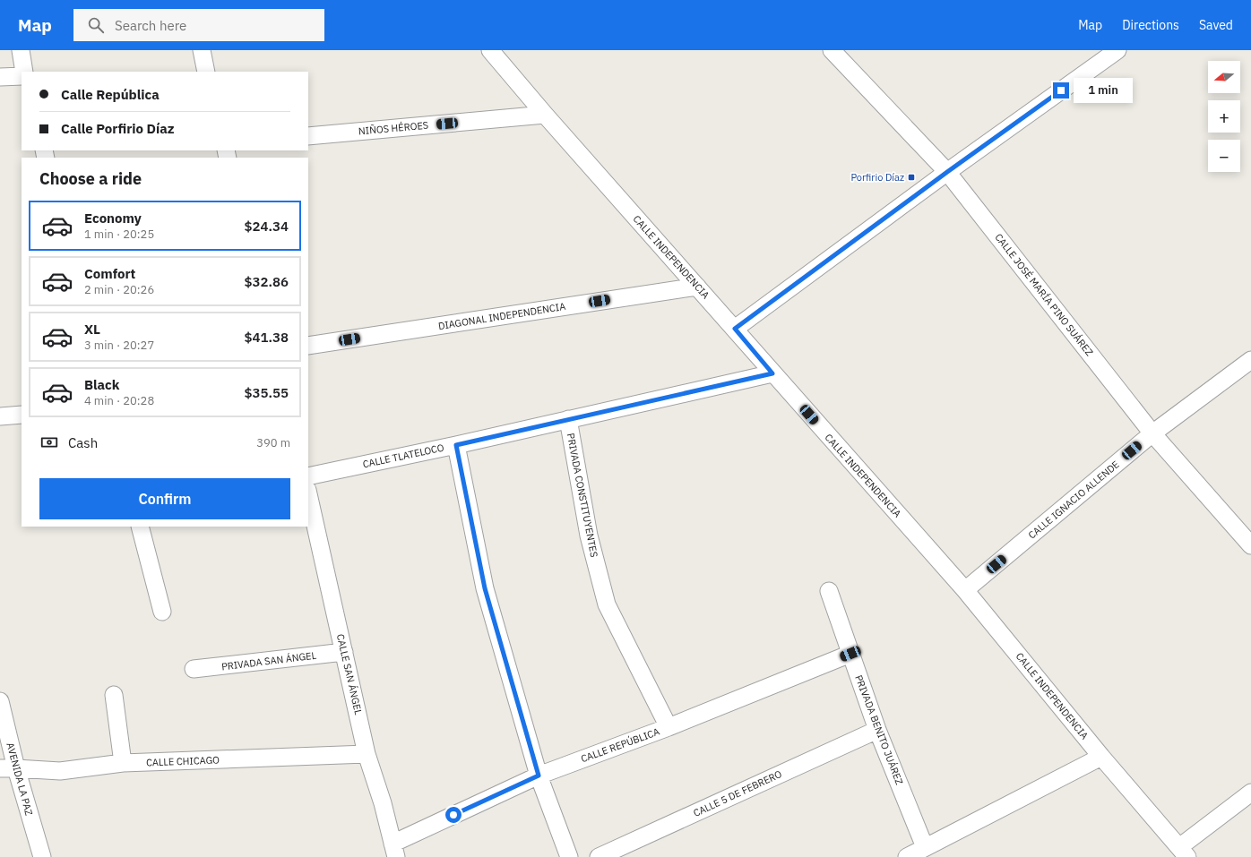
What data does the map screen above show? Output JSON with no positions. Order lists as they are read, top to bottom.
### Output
{
  "streets": {
    "street": [
      "NIÑOS HÉROES",
      "CALLE INDEPENDENCIA",
      "CALLE JOSÉ MARÍA PINO SUÁREZ",
      "DIAGONAL INDEPENDENCIA",
      "CALLE TLATELOCO",
      "PRIVADA CONSTITUYENTES",
      "CALLE IGNACIO ALLENDE",
      "PRIVADA SAN ÁNGEL",
      "CALLE SAN ÁNGEL",
      "PRIVADA BENITO JUÁREZ",
      "CALLE REPÚBLICA",
      "CALLE CHICAGO",
      "AVENIDA LA PAZ",
      "CALLE 5 DE FEBRERO"
    ]
  },
  "crossings": [
    ["NIÑOS HÉROES", "CALLE INDEPENDENCIA"],
    ["CALLE INDEPENDENCIA", "DIAGONAL INDEPENDENCIA"],
    ["CALLE INDEPENDENCIA", "CALLE TLATELOCO"],
    ["CALLE INDEPENDENCIA", "CALLE IGNACIO ALLENDE"],
    ["CALLE JOSÉ MARÍA PINO SUÁREZ", "CALLE IGNACIO ALLENDE"],
    ["CALLE TLATELOCO", "PRIVADA CONSTITUYENTES"],
    ["PRIVADA CONSTITUYENTES", "CALLE REPÚBLICA"],
    ["PRIVADA SAN ÁNGEL", "CALLE SAN ÁNGEL"],
    ["CALLE SAN ÁNGEL", "CALLE REPÚBLICA"],
    ["CALLE SAN ÁNGEL", "CALLE CHICAGO"],
    ["PRIVADA BENITO JUÁREZ", "CALLE REPÚBLICA"],
    ["PRIVADA BENITO JUÁREZ", "CALLE 5 DE FEBRERO"],
    ["CALLE CHICAGO", "AVENIDA LA PAZ"]
  ],
  "places": {
    "transit": ["Porfirio Díaz"]
  },
  "north": "left",
  "page": {
    "header": "Map",
    "search": "Search here",
    "nav": ["Map", "Directions", "Saved"],
    "map_buttons": ["+", "−"],
    "banner": ["Calle República", "Calle Porfirio Díaz"],
    "bubble": "1 min",
    "heading": "Choose a ride",
    "list": [
      {
        "name": "Economy",
        "note": "1 min · 20:25",
        "value": "$24.34"
      },
      {
        "name": "Comfort",
        "note": "2 min · 20:26",
        "value": "$32.86"
      },
      {
        "name": "XL",
        "note": "3 min · 20:27",
        "value": "$41.38"
      },
      {
        "name": "Black",
        "note": "4 min · 20:28",
        "value": "$35.55"
      }
    ],
    "pay": ["Cash", "390 m"],
    "buttons": "Confirm"
  }
}
